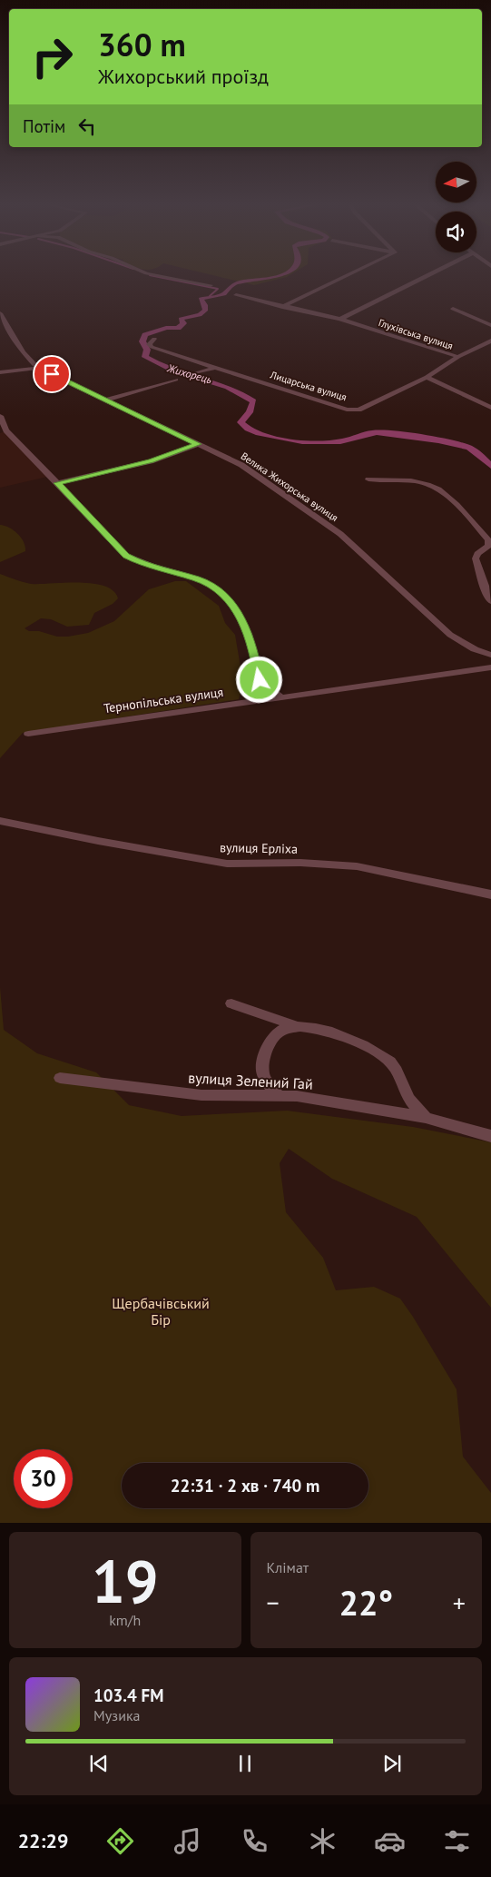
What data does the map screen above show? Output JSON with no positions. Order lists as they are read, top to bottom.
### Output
{
  "streets": {
    "street": [
      "Глухівська вулиця",
      "Лицарська вулиця",
      "Велика Жихорська вулиця",
      "Тернопільська вулиця",
      "вулиця Ерліха",
      "вулиця Зелений Гай"
    ]
  },
  "crossings": [
    ["Глухівська вулиця", "Лицарська вулиця"]
  ],
  "water": ["Жихорець"],
  "parks": ["Щербачівський Бір"],
  "north": "left",
  "page": {
    "turn": ["360 m", "Жихорський проїзд"],
    "then": "Потім",
    "limit": "30",
    "trip": "22:31 · 2 хв · 740 m",
    "tile": [
      ["19", "km/h"],
      "Клімат"
    ],
    "heat": ["−", "22°", "+"],
    "song": ["103.4 FM", "Музика"],
    "tabs": "22:29"
  }
}
